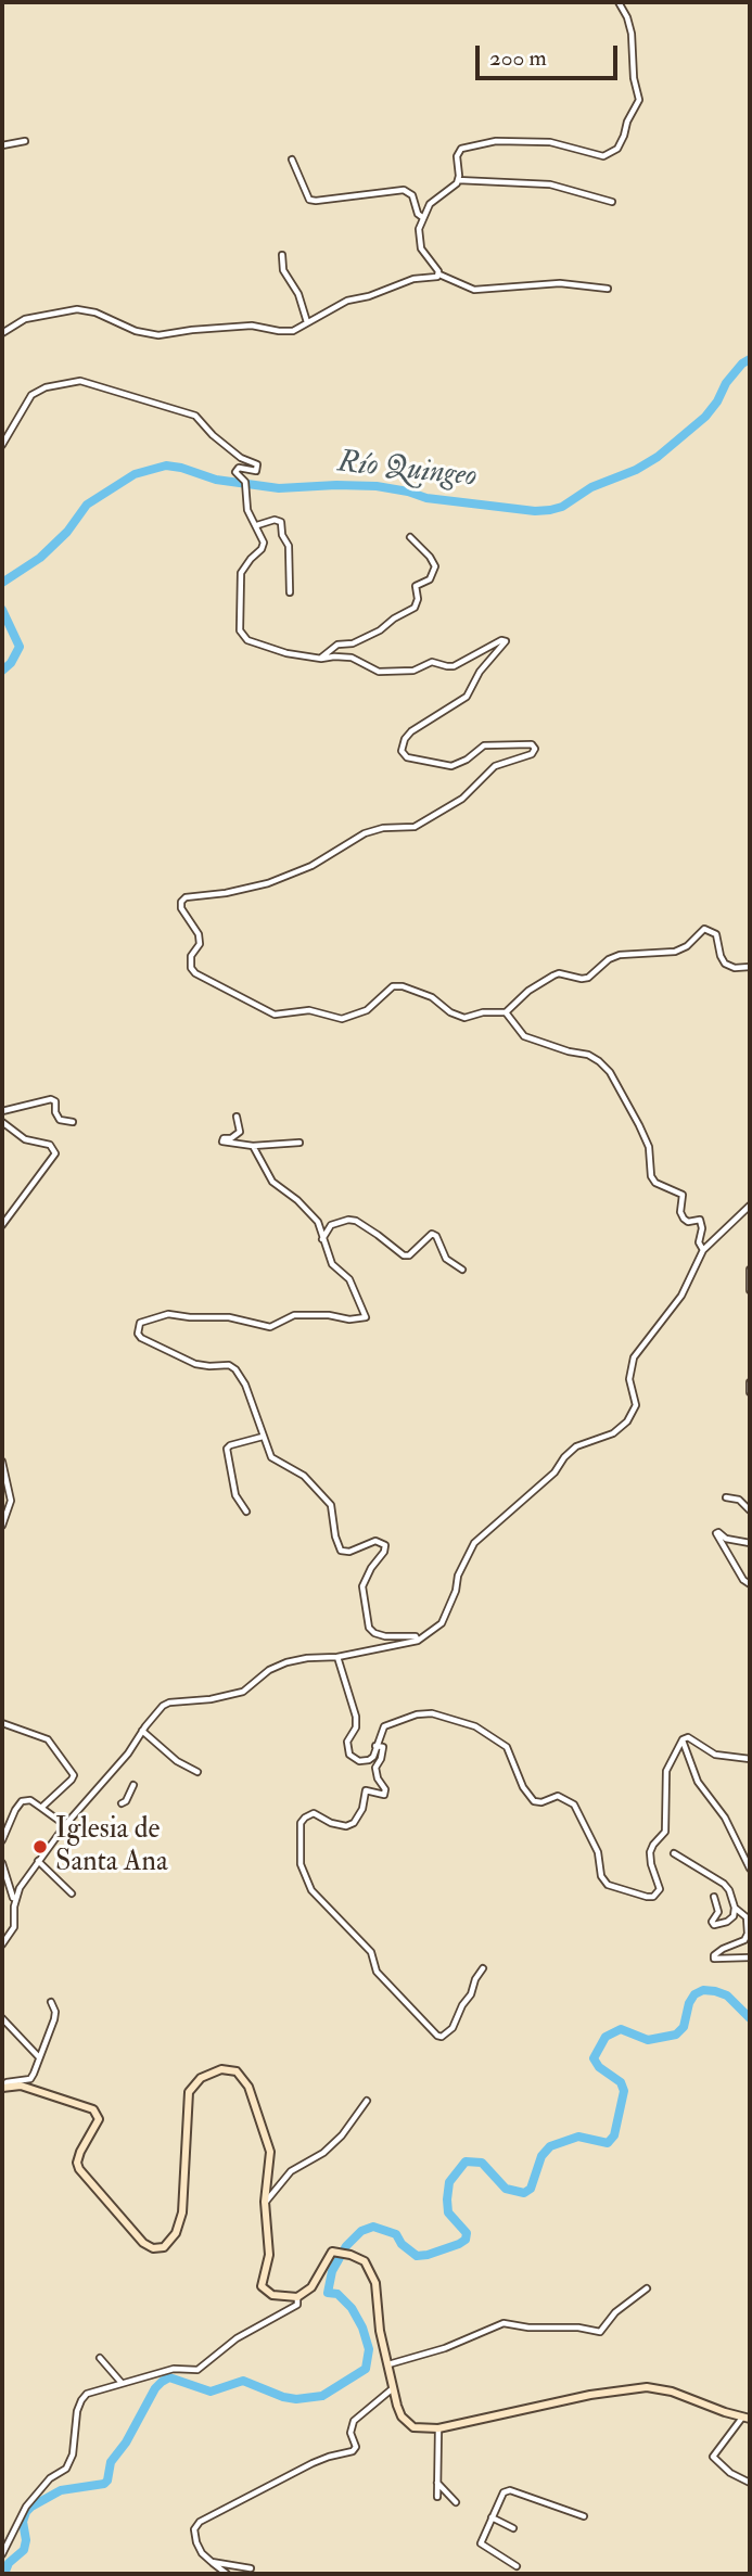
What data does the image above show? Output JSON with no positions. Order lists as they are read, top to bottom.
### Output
{
  "water": ["Río Quingeo"],
  "places": ["Iglesia de Santa Ana"],
  "scale_bar": "200 m"
}
